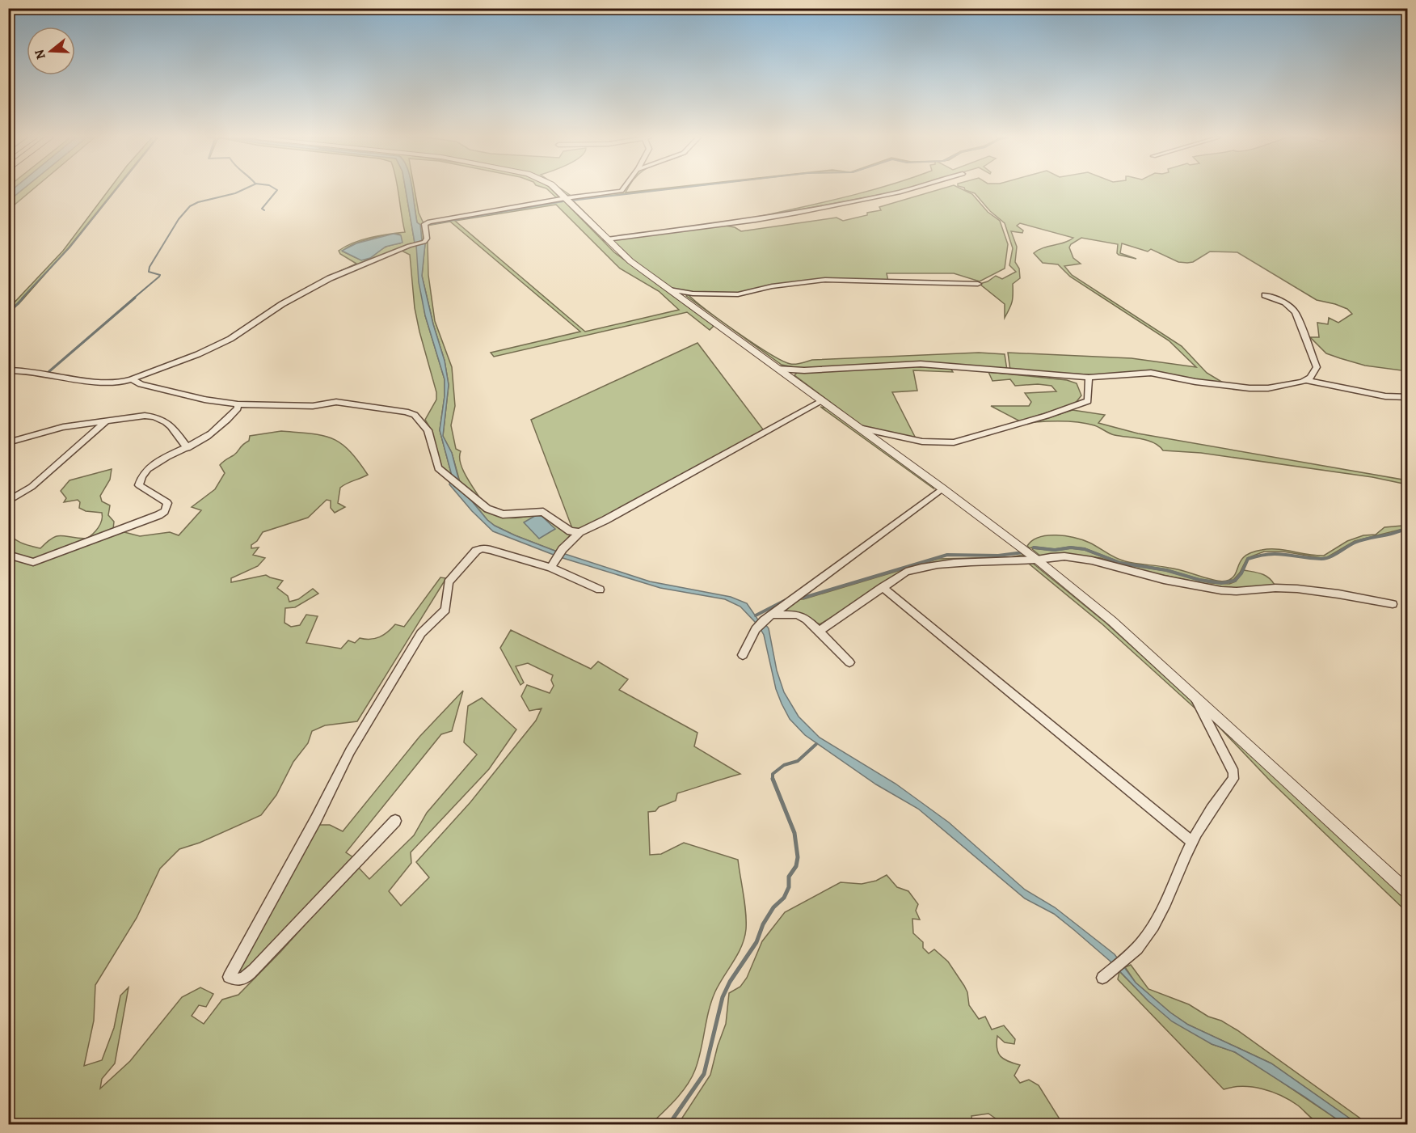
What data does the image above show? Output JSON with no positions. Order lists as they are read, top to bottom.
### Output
{
  "north": "left"
}
